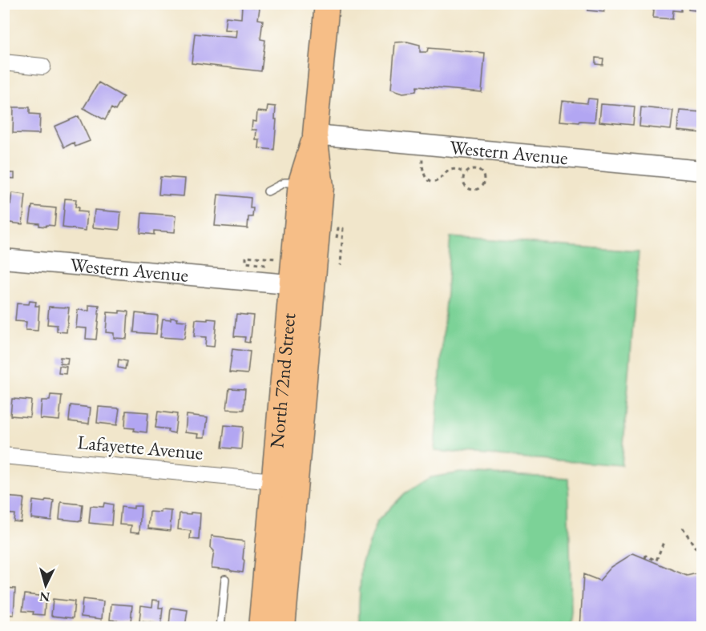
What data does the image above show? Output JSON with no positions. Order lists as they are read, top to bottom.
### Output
{
  "streets": {
    "main road": ["North 72nd Street"],
    "street": ["Western Avenue", "Lafayette Avenue"]
  },
  "crossings": [
    ["Western Avenue", "North 72nd Street"],
    ["North 72nd Street", "Lafayette Avenue"]
  ],
  "north": "bottom"
}
